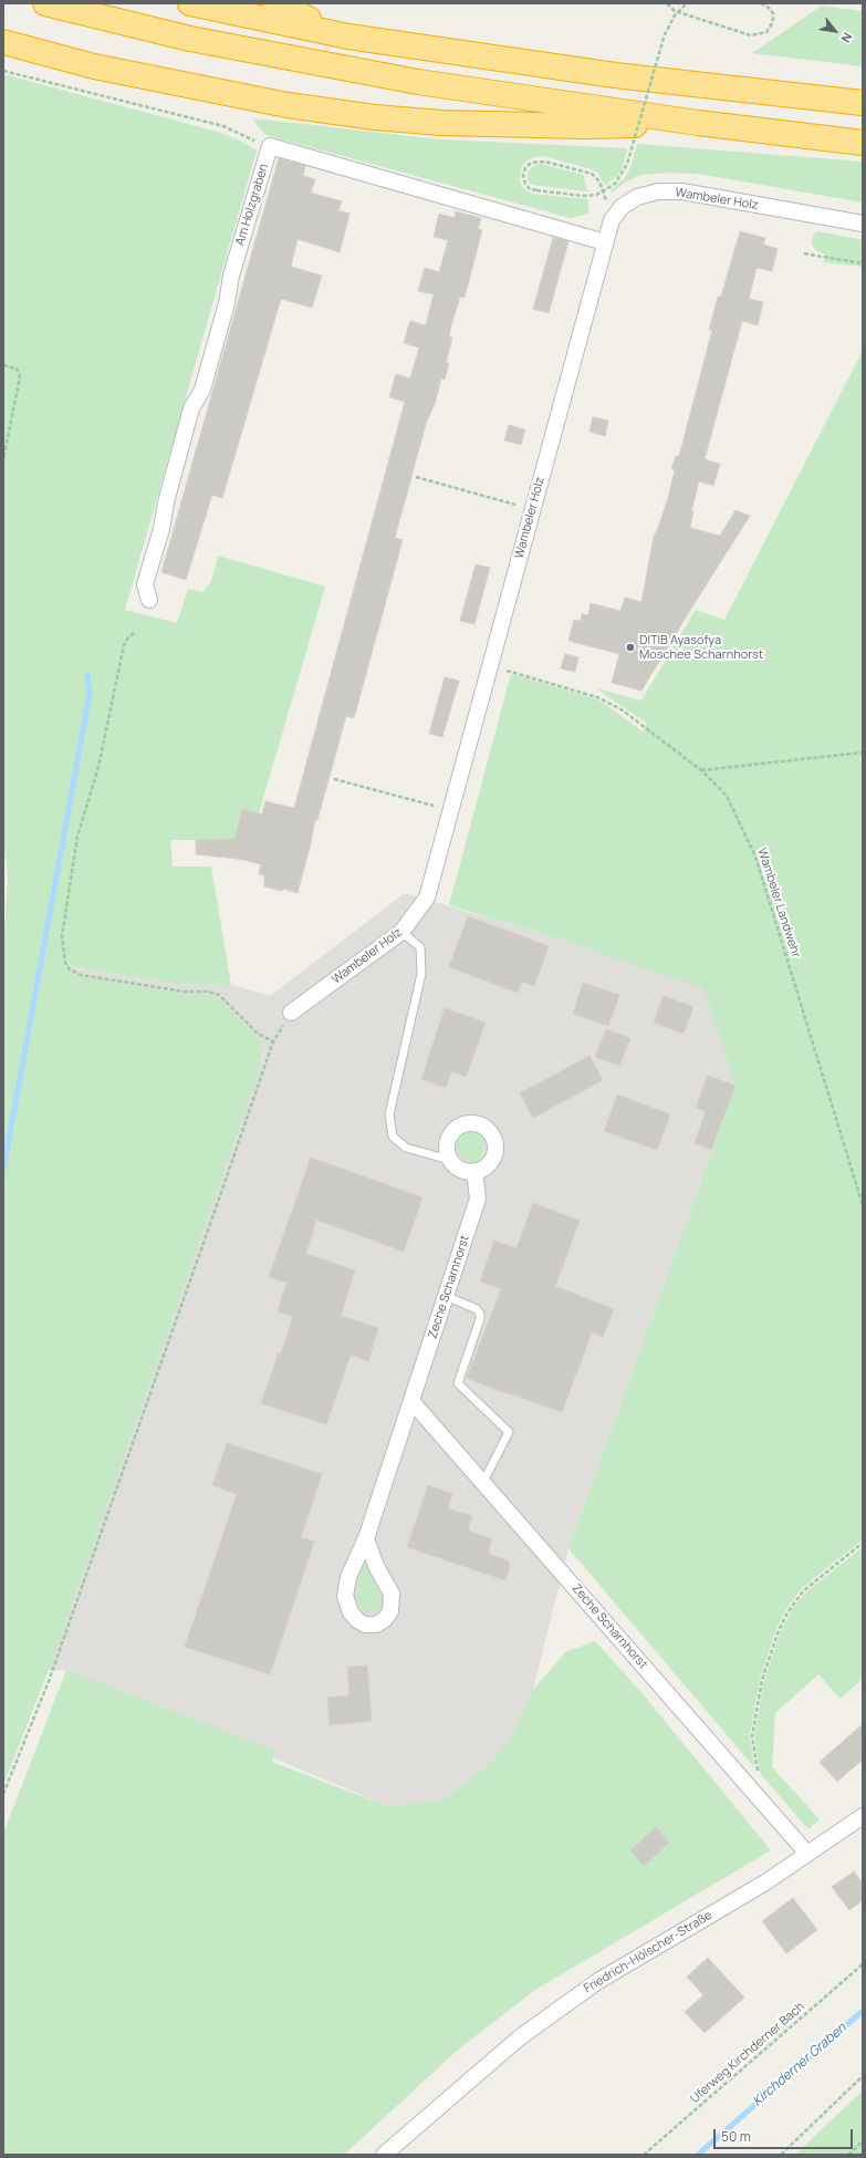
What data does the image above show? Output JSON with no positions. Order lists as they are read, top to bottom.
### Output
{
  "streets": {
    "street": [
      "Wambeler Holz",
      "Am Holzgraben",
      "Zeche Scharnhorst",
      "Friedrich-Hölscher-Straße"
    ],
    "path": ["Wambeler Landwehr", "Uferweg Kirchderner Bach"]
  },
  "crossings": [
    ["Wambeler Holz", "Wambeler Landwehr"],
    ["Zeche Scharnhorst", "Friedrich-Hölscher-Straße"]
  ],
  "water": ["Kirchderner Graben"],
  "places": ["DITIB Ayasofya Moschee Scharnhorst"],
  "scale_bar": "50 m",
  "north": "bottom right"
}
